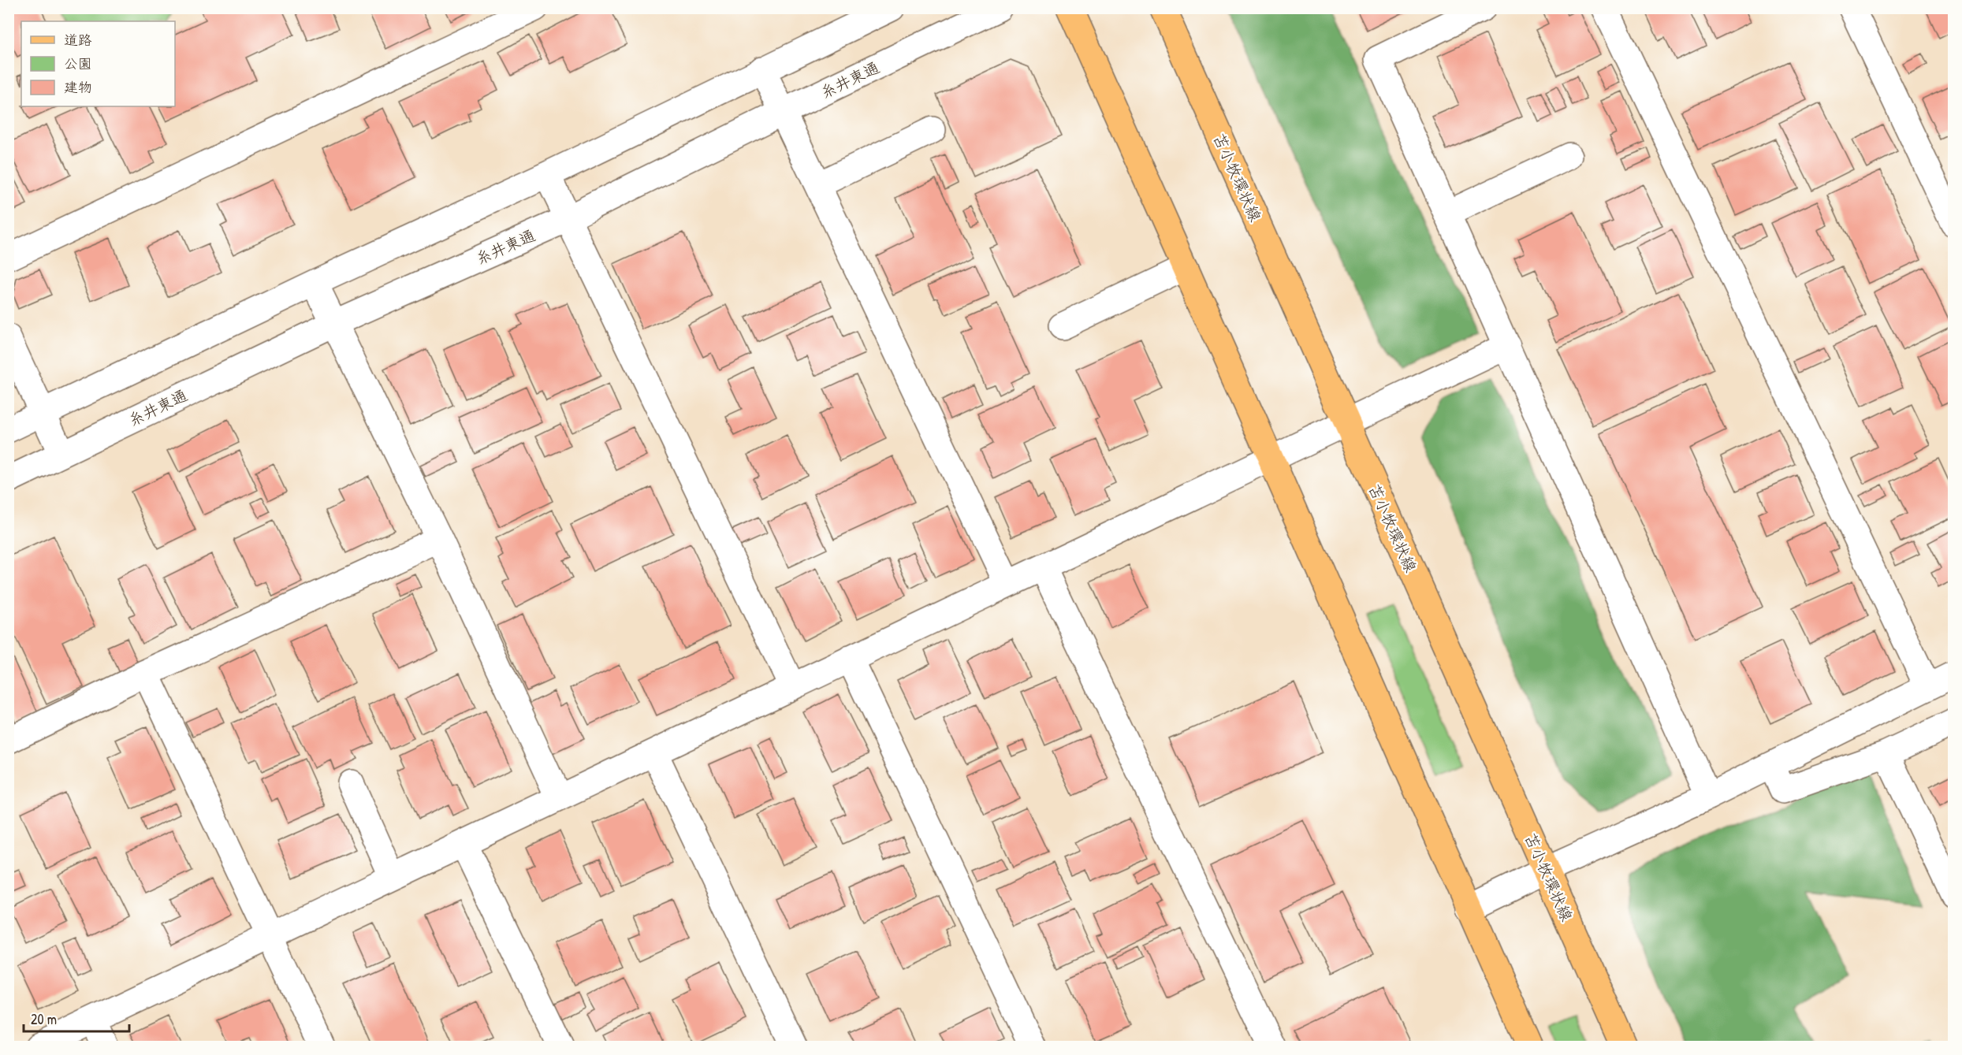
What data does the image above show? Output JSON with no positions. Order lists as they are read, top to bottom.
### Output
{
  "streets": {
    "main road": ["苫小牧環状線"],
    "street": ["糸井東通"]
  },
  "legend": ["道路", "公園", "建物"],
  "scale_bar": "20 m"
}
